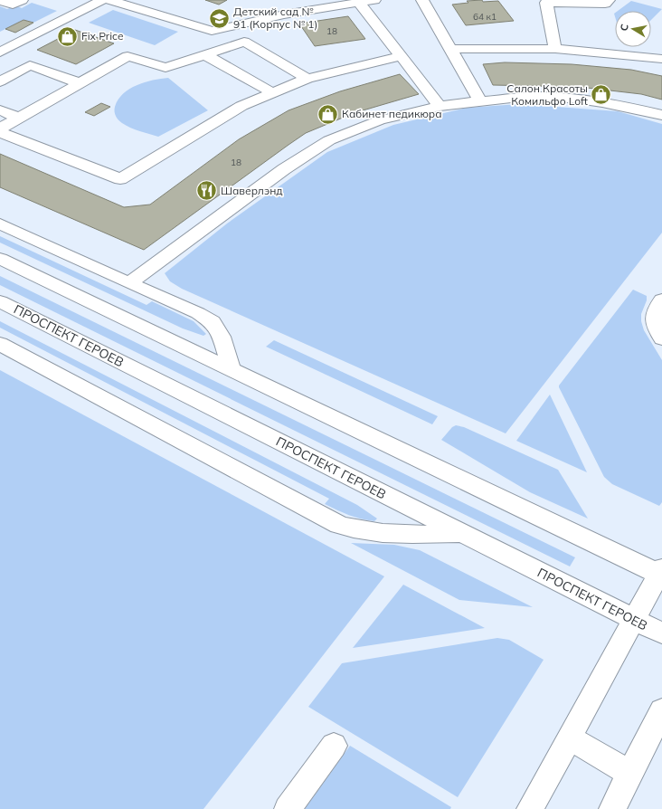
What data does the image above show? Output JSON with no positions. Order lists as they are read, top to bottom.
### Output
{
  "streets": {
    "street": ["ПРОСПЕКТ ГЕРОЕВ"]
  },
  "places": {
    "school or university": ["Детский сад № 91 (Корпус № 1)"],
    "shop": ["Fix Price", "Салон Красоты Комильфо Loft", "Кабинет педикюра"],
    "restaurant": ["Шаверлэнд"]
  },
  "house_numbers": ["64 к1", "18", "18"],
  "north": "left"
}
